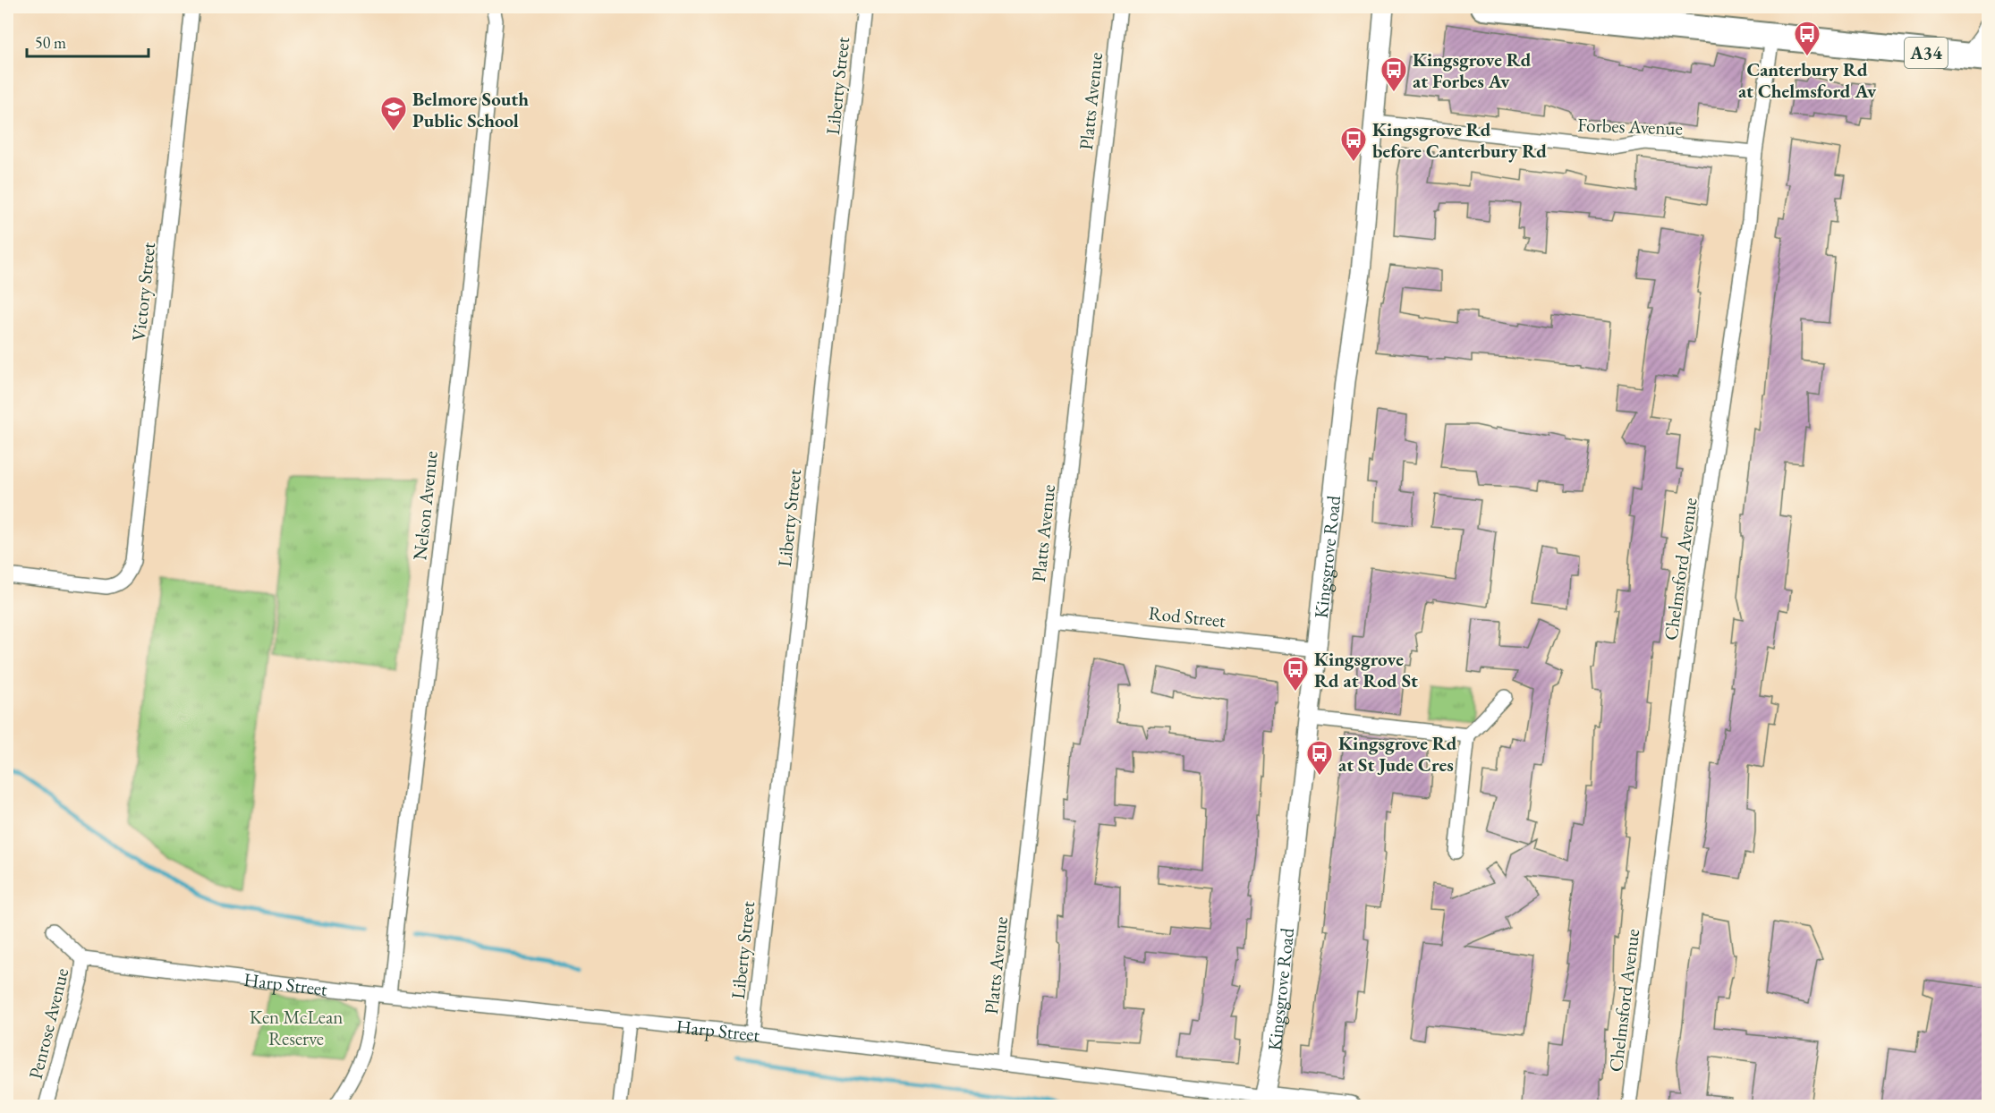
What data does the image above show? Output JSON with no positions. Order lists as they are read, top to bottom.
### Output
{
  "streets": {
    "highway": ["A34"],
    "main road": ["Kingsgrove Road", "Harp Street"],
    "street": [
      "Liberty Street",
      "Platts Avenue",
      "Forbes Avenue",
      "Victory Street",
      "Nelson Avenue",
      "Chelmsford Avenue",
      "Rod Street",
      "Penrose Avenue"
    ]
  },
  "crossings": [
    ["A34", "Chelmsford Avenue"],
    ["Liberty Street", "Harp Street"],
    ["Platts Avenue", "Rod Street"],
    ["Platts Avenue", "Harp Street"],
    ["Forbes Avenue", "Kingsgrove Road"],
    ["Forbes Avenue", "Chelmsford Avenue"],
    ["Nelson Avenue", "Harp Street"],
    ["Kingsgrove Road", "Rod Street"],
    ["Kingsgrove Road", "Harp Street"],
    ["Harp Street", "Penrose Avenue"]
  ],
  "parks": ["Ken McLean Reserve"],
  "places": {
    "bus stop": [
      "Canterbury Rd at Chelmsford Av",
      "Kingsgrove Rd at Forbes Av",
      "Kingsgrove Rd before Canterbury Rd",
      "Kingsgrove Rd at Rod St",
      "Kingsgrove Rd at St Jude Cres"
    ],
    "school or university": ["Belmore South Public School"]
  },
  "scale_bar": "50 m"
}
